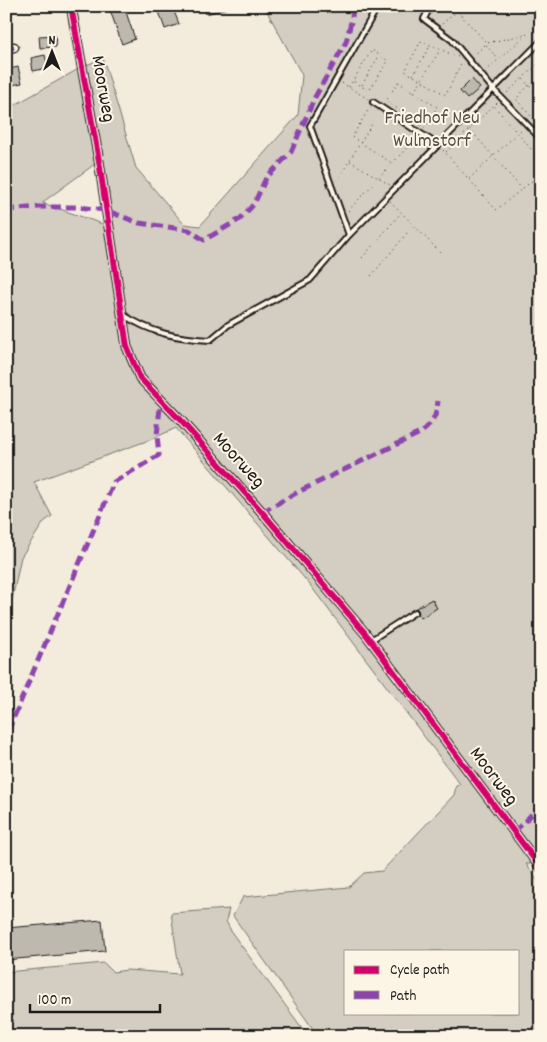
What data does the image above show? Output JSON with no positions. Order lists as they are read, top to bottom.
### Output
{
  "streets": {
    "street": ["Moorweg"]
  },
  "parks": ["Friedhof Neu Wulmstorf"],
  "legend": ["Cycle path", "Path"],
  "scale_bar": "100 m",
  "north": "top"
}
